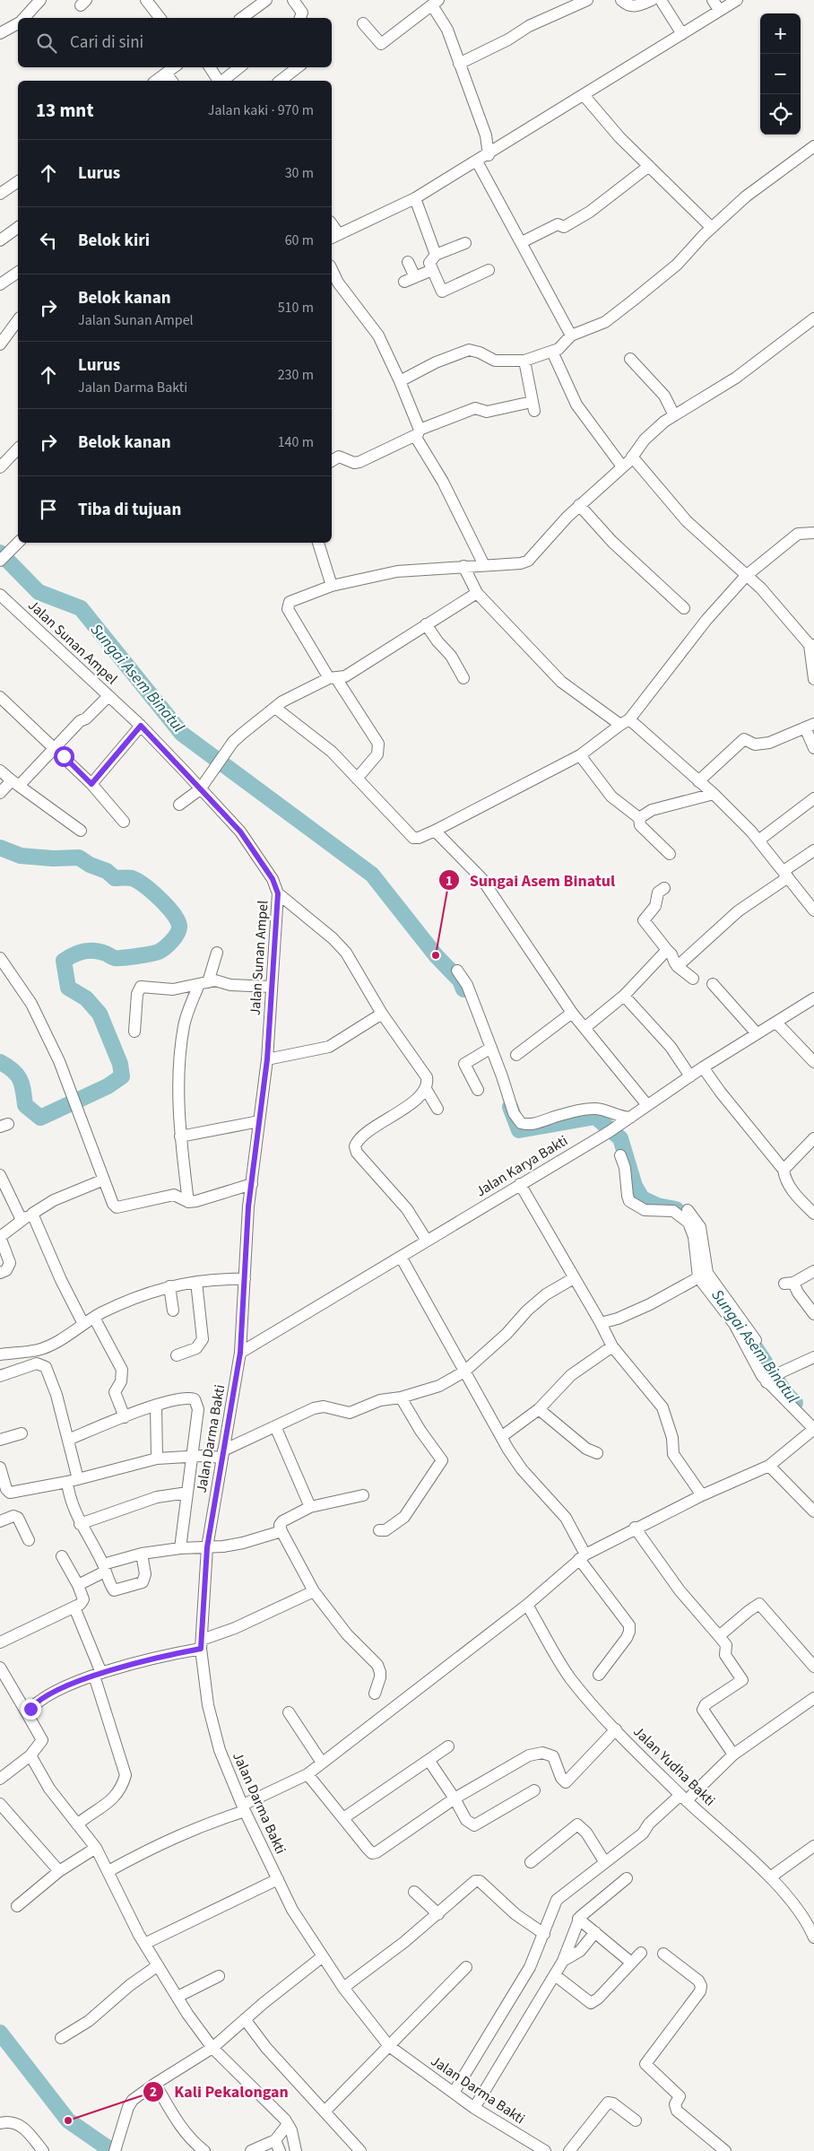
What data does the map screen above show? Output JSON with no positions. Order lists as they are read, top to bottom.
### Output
{
  "streets": {
    "street": [
      "Jalan Sunan Ampel",
      "Jalan Karya Bakti",
      "Jalan Darma Bakti",
      "Jalan Yudha Bakti"
    ]
  },
  "crossings": [
    ["Jalan Sunan Ampel", "Jalan Karya Bakti"],
    ["Jalan Sunan Ampel", "Jalan Darma Bakti"],
    ["Jalan Karya Bakti", "Jalan Darma Bakti"]
  ],
  "water": ["Sungai Asem Binatul"],
  "places": ["Sungai Asem Binatul", "Kali Pekalongan"],
  "page": {
    "map_buttons": ["+", "−"],
    "search": "Cari di sini",
    "heading": ["13 mnt", "Jalan kaki · 970 m"],
    "list": [
      ["Lurus", "30 m"],
      ["Belok kiri", "60 m"],
      ["Belok kanan", "Jalan Sunan Ampel", "510 m"],
      ["Lurus", "Jalan Darma Bakti", "230 m"],
      ["Belok kanan", "140 m"],
      "Tiba di tujuan"
    ]
  }
}
